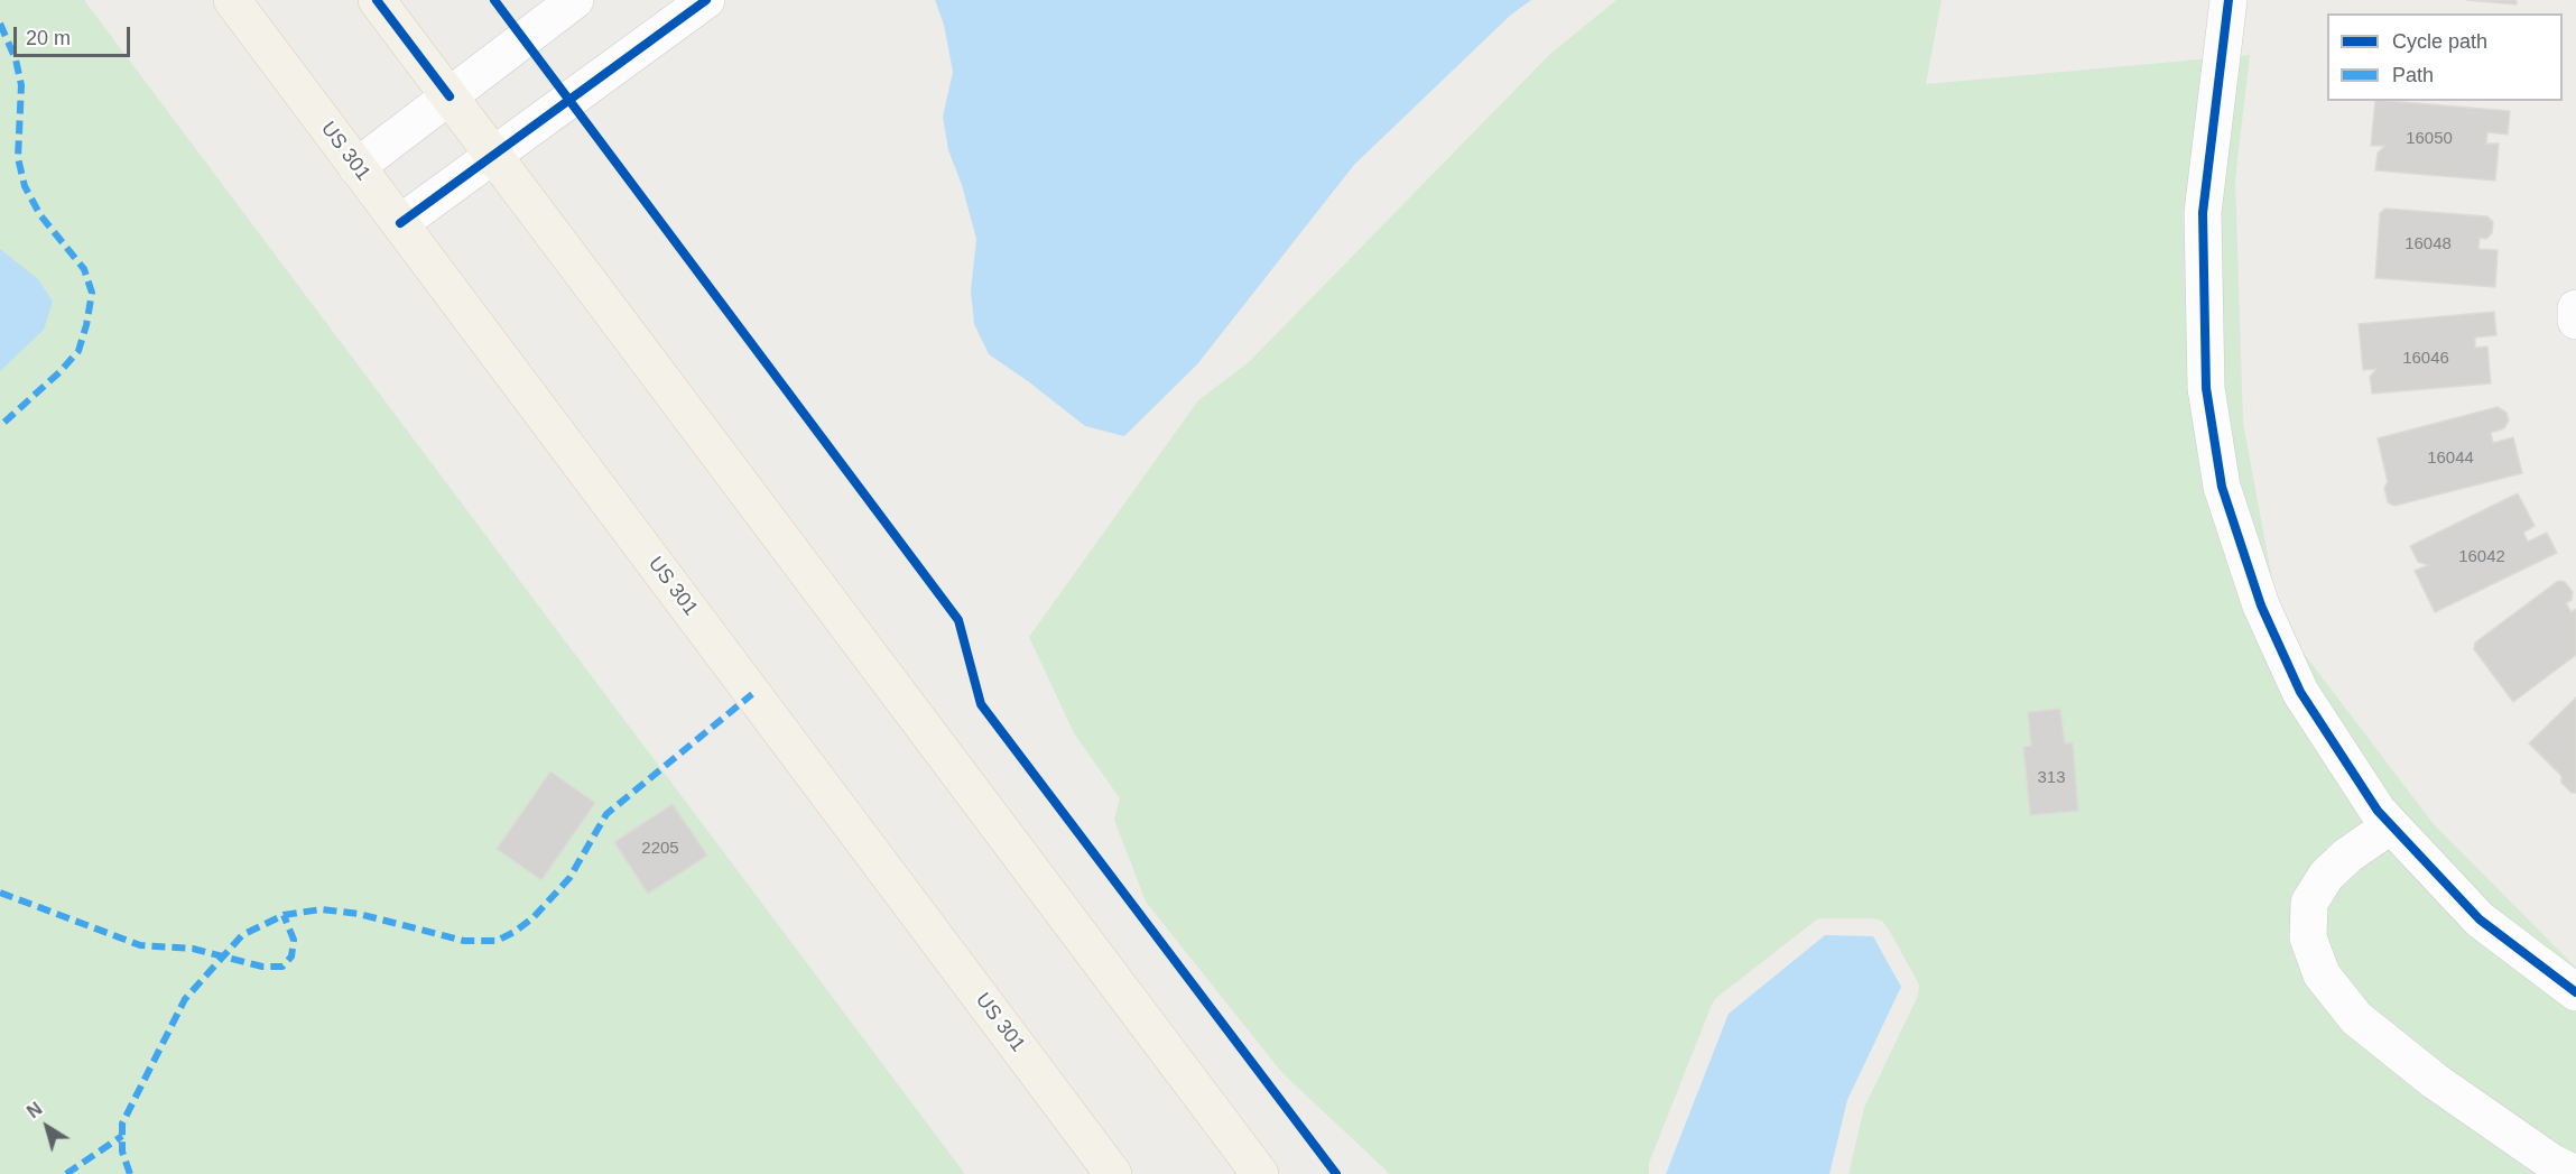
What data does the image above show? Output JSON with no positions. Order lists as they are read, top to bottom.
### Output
{
  "streets": {
    "main road": ["US 301"]
  },
  "house_numbers": [
    "16050",
    "16048",
    "16046",
    "16044",
    "16042",
    "313",
    "2205"
  ],
  "legend": ["Cycle path", "Path"],
  "scale_bar": "20 m",
  "north": "top left"
}
